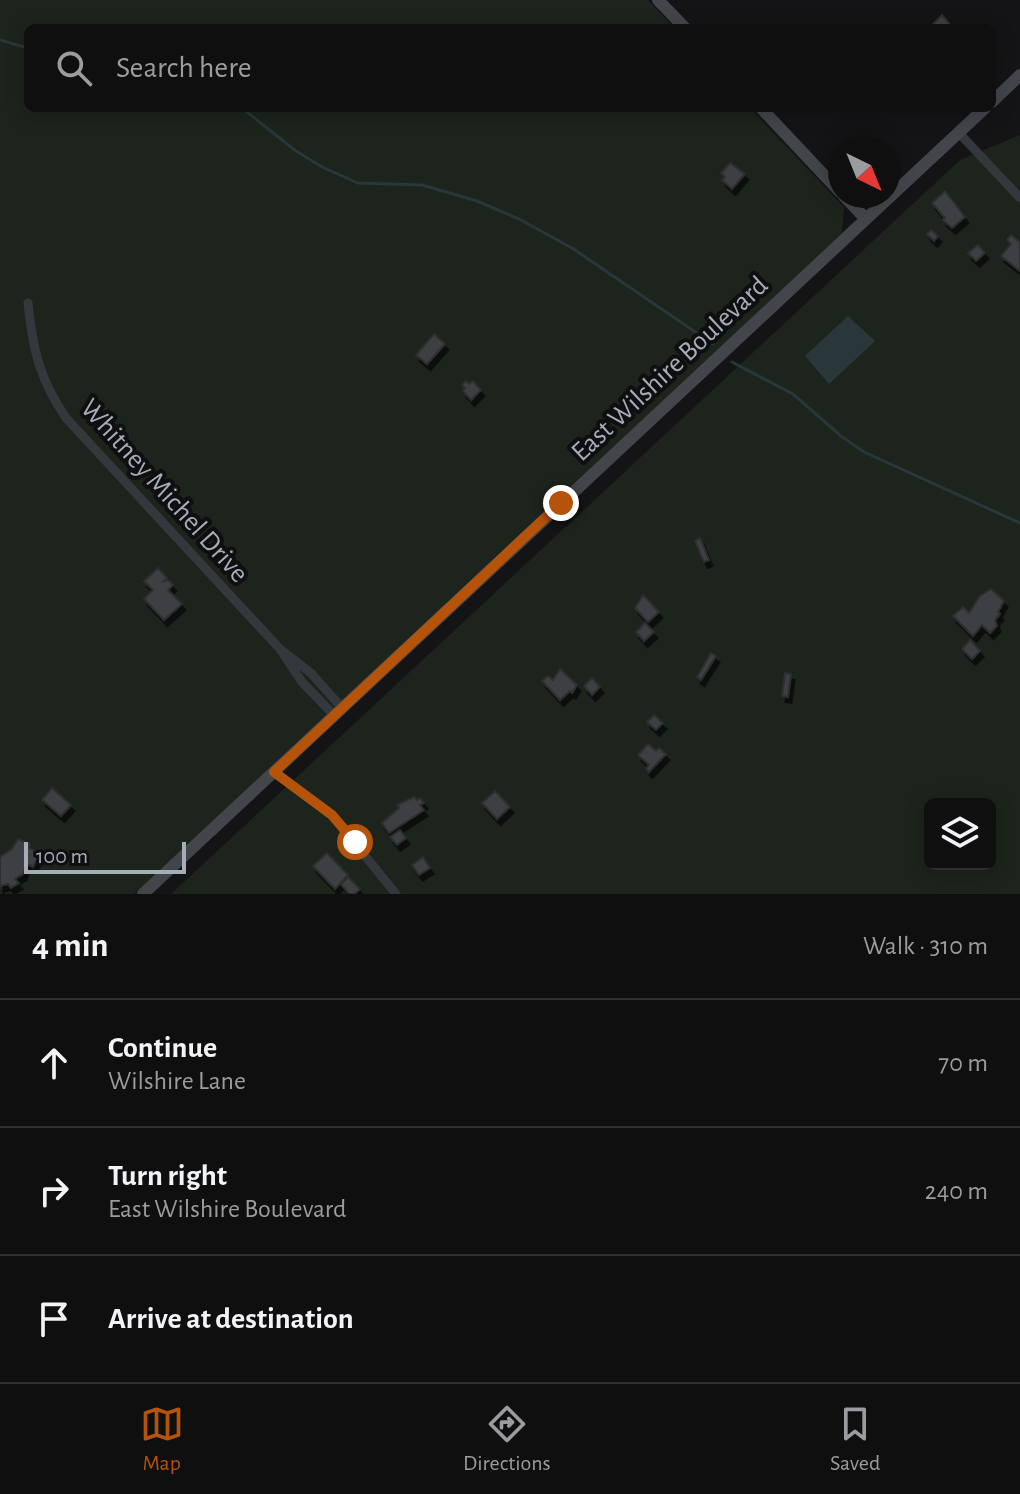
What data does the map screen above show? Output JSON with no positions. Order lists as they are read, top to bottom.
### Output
{
  "streets": {
    "street": ["East Wilshire Boulevard", "Whitney Michel Drive"]
  },
  "crossings": [
    ["East Wilshire Boulevard", "Whitney Michel Drive"]
  ],
  "scale_bar": "100 m",
  "north": "bottom right",
  "page": {
    "search": "Search here",
    "scale": "100 m",
    "heading": ["4 min", "Walk · 310 m"],
    "list": [
      ["Continue", "Wilshire Lane", "70 m"],
      ["Turn right", "East Wilshire Boulevard", "240 m"],
      "Arrive at destination"
    ],
    "nav": ["Map", "Directions", "Saved"]
  }
}
